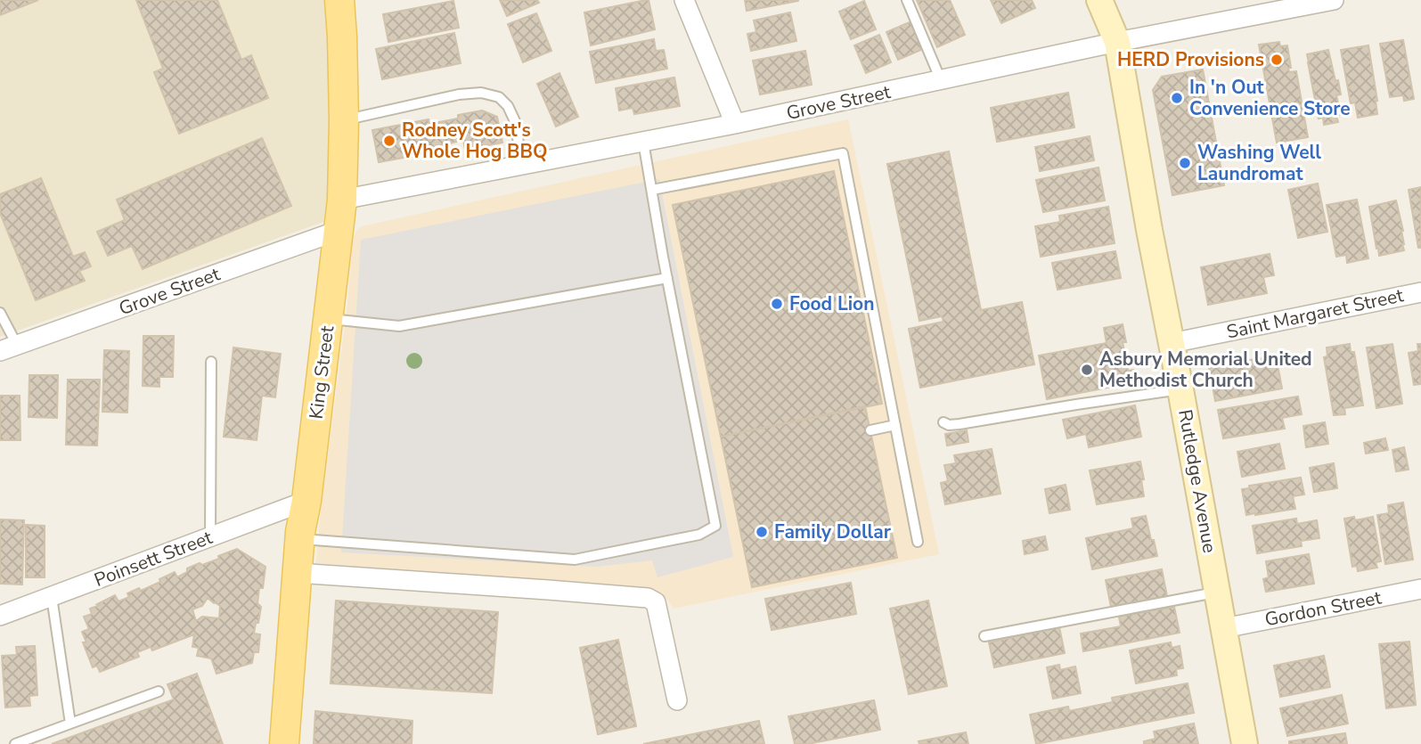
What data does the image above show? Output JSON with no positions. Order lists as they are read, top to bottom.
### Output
{
  "streets": {
    "main road": ["King Street", "Rutledge Avenue"],
    "street": [
      "Grove Street",
      "Saint Margaret Street",
      "Poinsett Street",
      "Gordon Street"
    ]
  },
  "crossings": [
    ["Grove Street", "King Street"],
    ["Grove Street", "Rutledge Avenue"],
    ["Saint Margaret Street", "Rutledge Avenue"],
    ["King Street", "Poinsett Street"],
    ["Rutledge Avenue", "Gordon Street"]
  ],
  "places": [
    "HERD Provisions",
    "In 'n Out Convenience Store",
    "Rodney Scott's Whole Hog BBQ",
    "Washing Well Laundromat",
    "Food Lion",
    "Asbury Memorial United Methodist Church",
    "Family Dollar"
  ]
}
